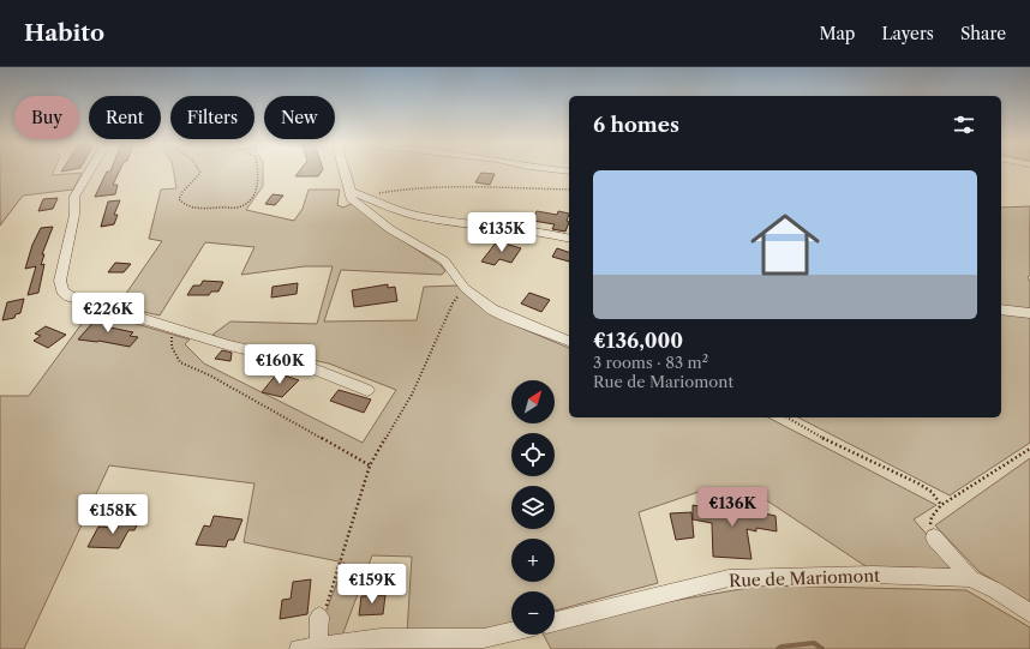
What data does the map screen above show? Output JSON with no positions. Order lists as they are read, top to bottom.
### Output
{
  "streets": {
    "street": ["Rue de Mariomont"]
  },
  "north": "top right",
  "page": {
    "header": "Habito",
    "nav": ["Map", "Layers", "Share"],
    "chip": [
      "Buy",
      "Rent",
      "Filters",
      "New"
    ],
    "heading": "6 homes",
    "list": [
      {
        "name": "€136,000",
        "note": "3 rooms · 83 m² · Rue de Mariomont"
      }
    ],
    "price": [
      "€135K",
      "€226K",
      "€160K",
      "€136K",
      "€158K",
      "€159K"
    ],
    "map_buttons": ["+", "−"]
  }
}
